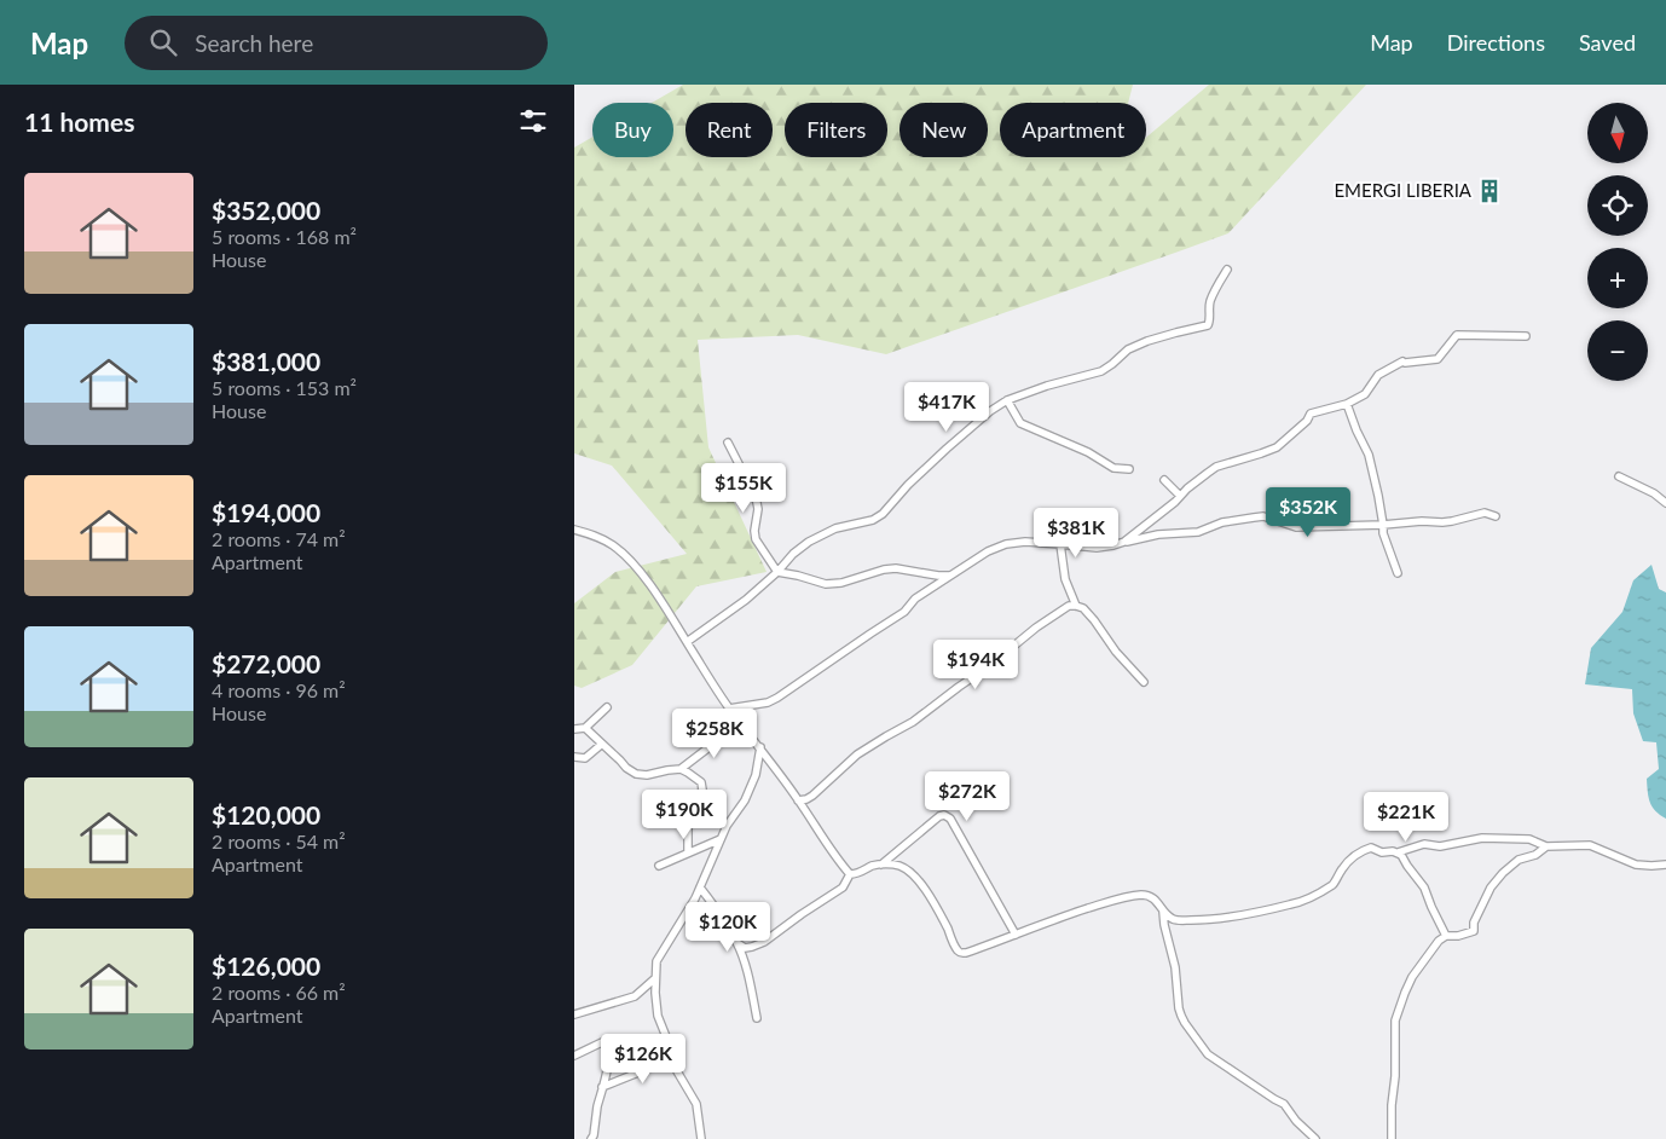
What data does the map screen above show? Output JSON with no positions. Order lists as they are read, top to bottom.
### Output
{
  "places": {
    "building": ["EMERGI LIBERIA"]
  },
  "north": "bottom",
  "page": {
    "header": "Map",
    "search": "Search here",
    "nav": ["Map", "Directions", "Saved"],
    "heading": "11 homes",
    "map_buttons": ["+", "−"],
    "chip": [
      "Buy",
      "Rent",
      "Filters",
      "New",
      "Apartment"
    ],
    "list": [
      {
        "name": "$352,000",
        "note": "5 rooms · 168 m² · House"
      },
      {
        "name": "$381,000",
        "note": "5 rooms · 153 m² · House"
      },
      {
        "name": "$194,000",
        "note": "2 rooms · 74 m² · Apartment"
      },
      {
        "name": "$272,000",
        "note": "4 rooms · 96 m² · House"
      },
      {
        "name": "$120,000",
        "note": "2 rooms · 54 m² · Apartment"
      },
      {
        "name": "$126,000",
        "note": "2 rooms · 66 m² · Apartment"
      }
    ],
    "price": [
      "$417K",
      "$155K",
      "$352K",
      "$381K",
      "$194K",
      "$258K",
      "$272K",
      "$190K",
      "$221K",
      "$120K",
      "$126K"
    ]
  }
}
